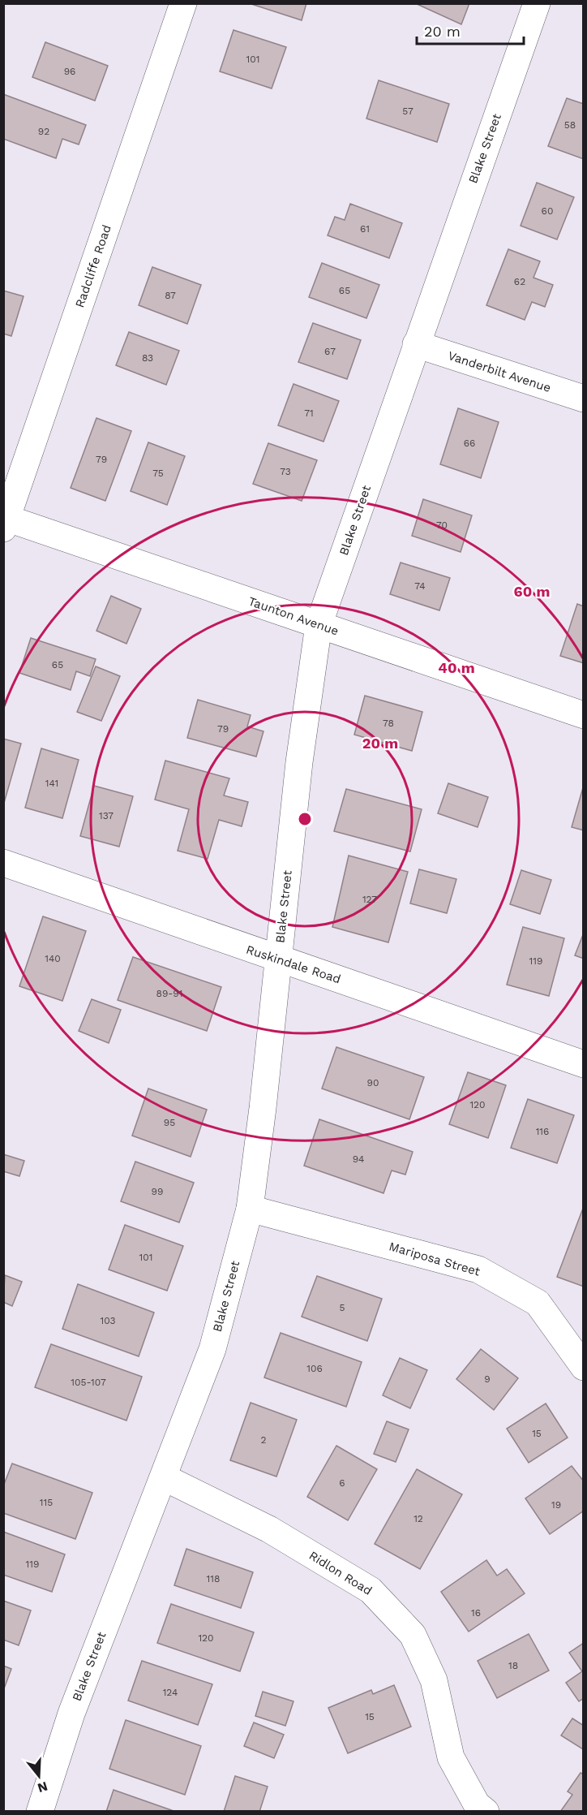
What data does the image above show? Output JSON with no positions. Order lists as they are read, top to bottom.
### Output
{
  "streets": {
    "street": [
      "Blake Street",
      "Radcliffe Road",
      "Vanderbilt Avenue",
      "Taunton Avenue",
      "Ruskindale Road",
      "Mariposa Street",
      "Ridlon Road"
    ]
  },
  "crossings": [
    ["Blake Street", "Vanderbilt Avenue"],
    ["Blake Street", "Taunton Avenue"],
    ["Blake Street", "Ruskindale Road"],
    ["Blake Street", "Mariposa Street"],
    ["Blake Street", "Ridlon Road"],
    ["Radcliffe Road", "Taunton Avenue"]
  ],
  "house_numbers": [
    "101",
    "96",
    "57",
    "58",
    "92",
    "60",
    "61",
    "62",
    "65",
    "87",
    "67",
    "83",
    "71",
    "66",
    "79",
    "73",
    "75",
    "70",
    "74",
    "65",
    "78",
    "79",
    "141",
    "137",
    "127",
    "140",
    "119",
    "89-91",
    "90",
    "120",
    "95",
    "116",
    "94",
    "99",
    "101",
    "5",
    "103",
    "106",
    "9",
    "105-107",
    "15",
    "2",
    "6",
    "115",
    "19",
    "12",
    "119",
    "118",
    "16",
    "120",
    "18",
    "124",
    "15"
  ],
  "scale_bar": "20 m",
  "north": "bottom",
  "rings": ["60 m", "40 m", "20 m"]
}
